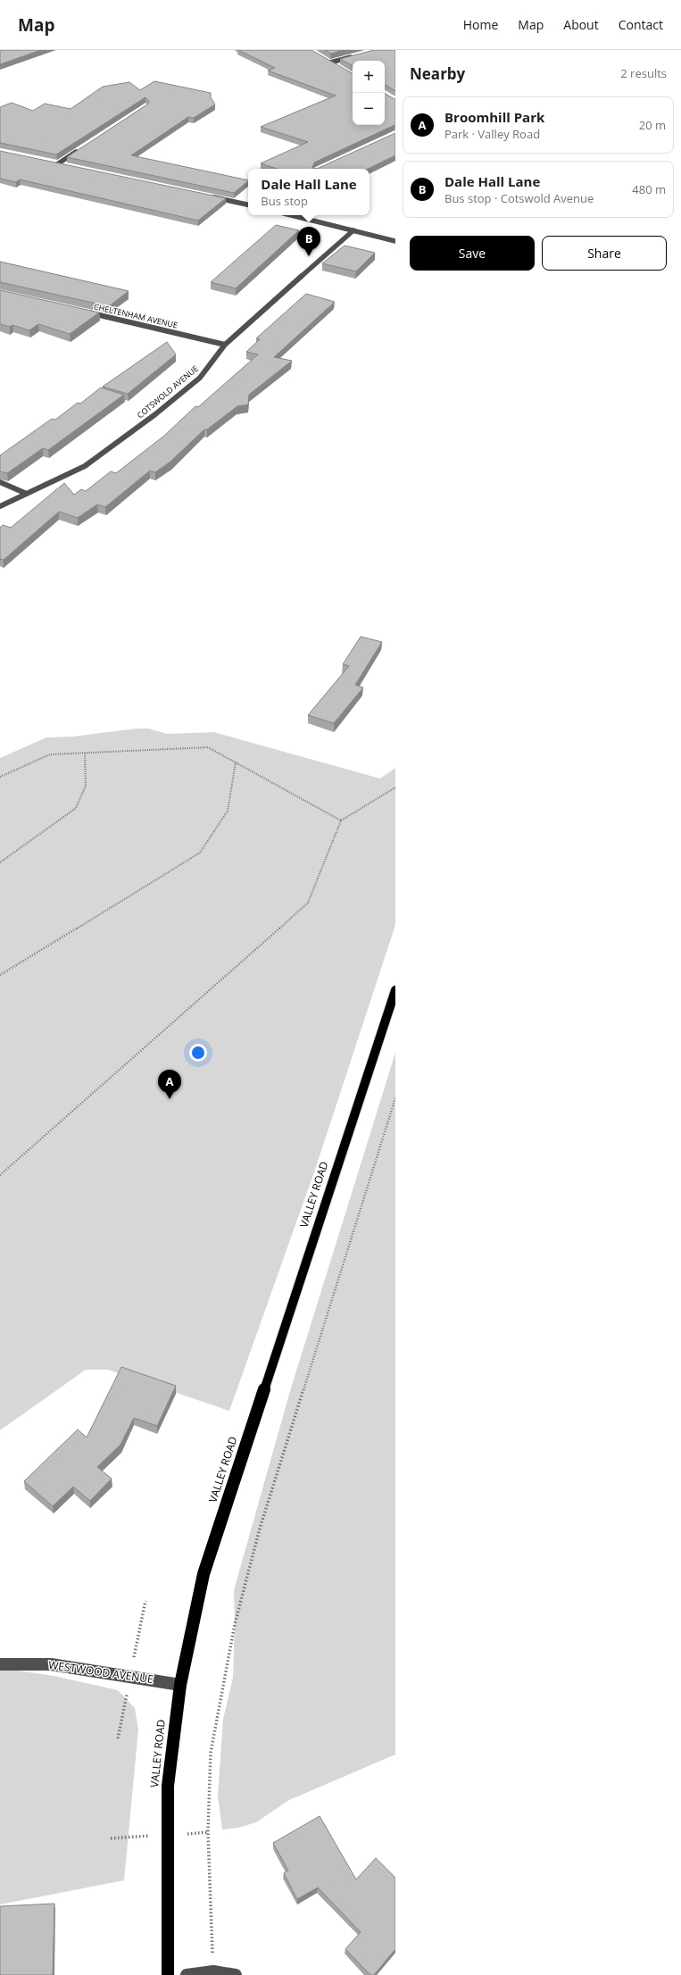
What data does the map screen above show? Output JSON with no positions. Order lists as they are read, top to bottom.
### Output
{
  "streets": {
    "main road": ["VALLEY ROAD"],
    "street": ["CHELTENHAM AVENUE", "COTSWOLD AVENUE", "WESTWOOD AVENUE"]
  },
  "crossings": [
    ["CHELTENHAM AVENUE", "COTSWOLD AVENUE"],
    ["VALLEY ROAD", "WESTWOOD AVENUE"]
  ],
  "page": {
    "header": "Map",
    "nav": [
      "Home",
      "Map",
      "About",
      "Contact"
    ],
    "heading": ["Nearby", "2 results"],
    "map_buttons": ["+", "−"],
    "list": [
      {
        "mark": "A",
        "name": "Broomhill Park",
        "note": "Park · Valley Road",
        "value": "20 m"
      },
      {
        "mark": "B",
        "name": "Dale Hall Lane",
        "note": "Bus stop · Cotswold Avenue",
        "value": "480 m"
      }
    ],
    "popup": ["Dale Hall Lane", "Bus stop"],
    "buttons": ["Save", "Share"],
    "pins": ["B", "A"]
  }
}
